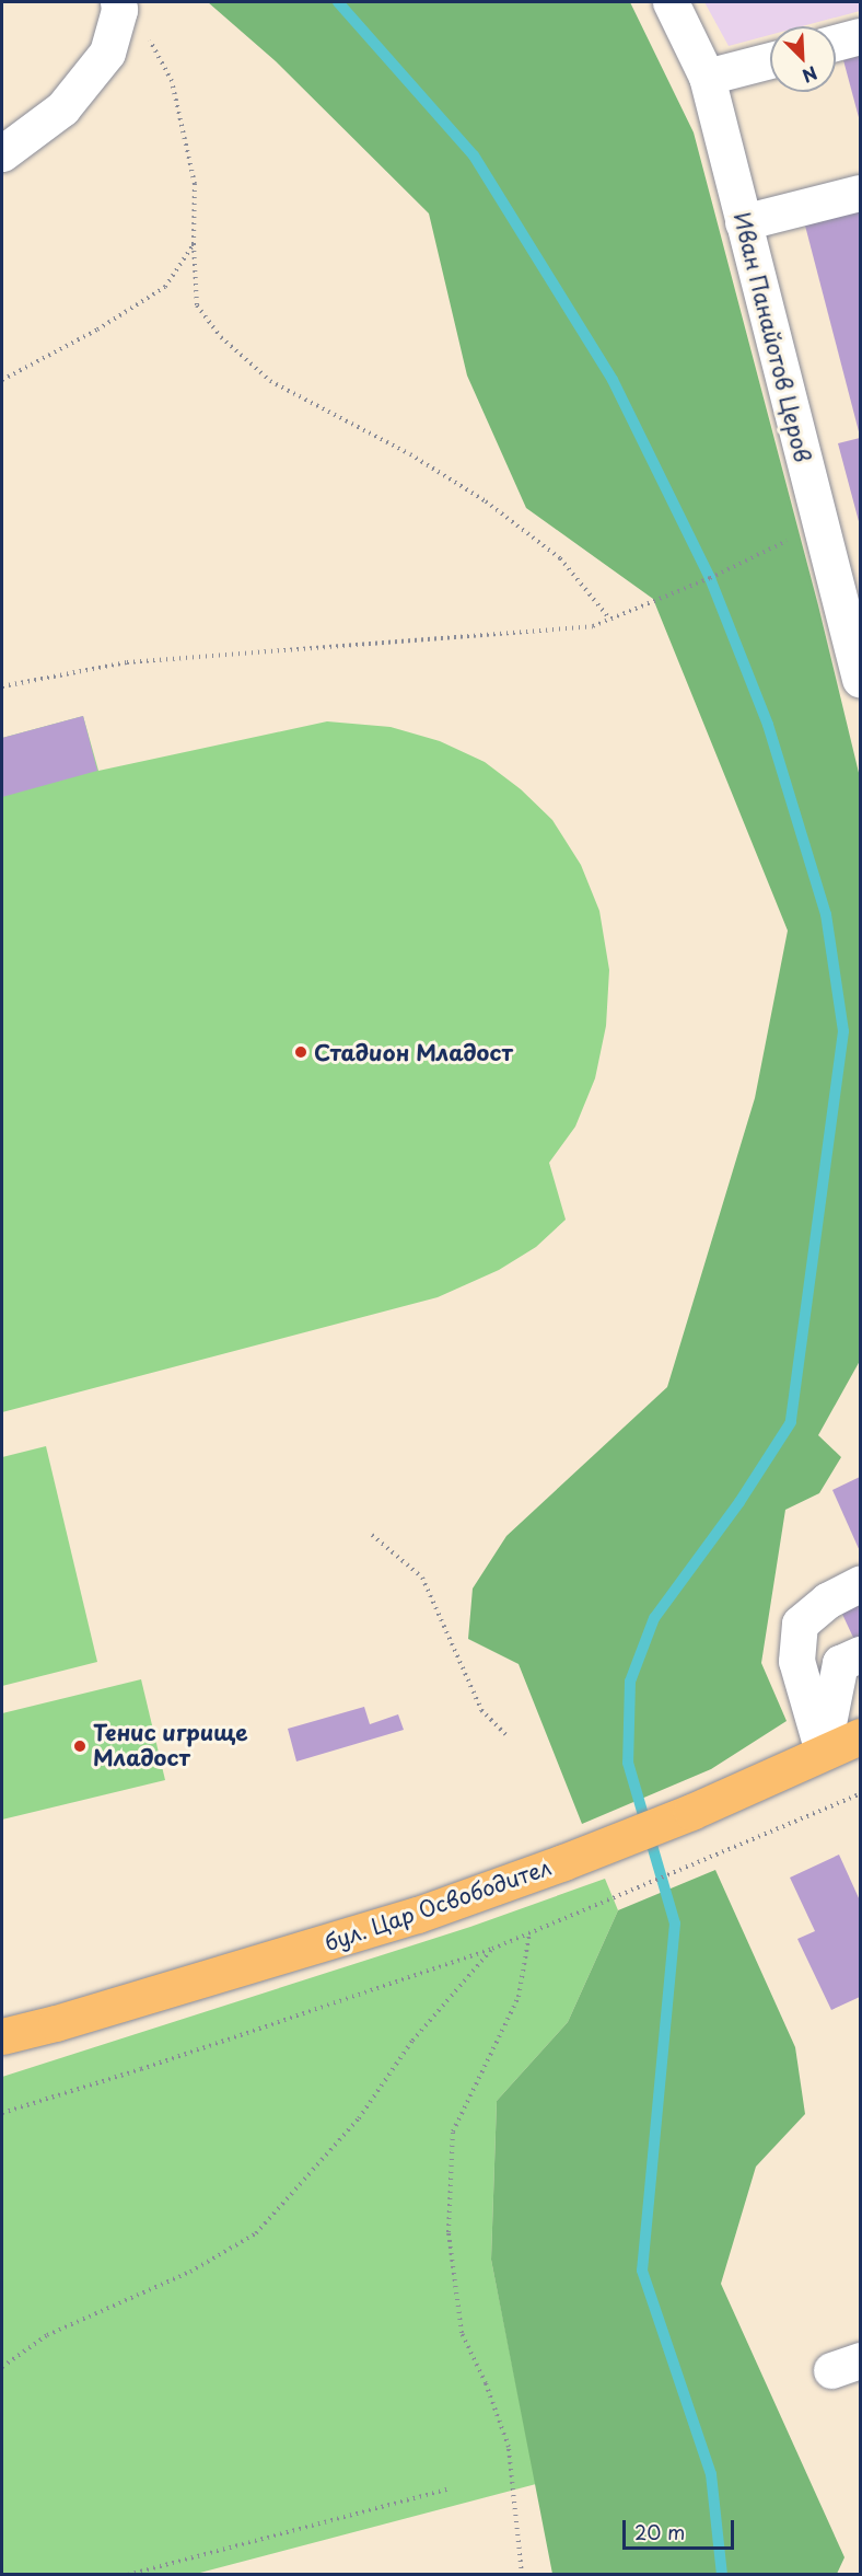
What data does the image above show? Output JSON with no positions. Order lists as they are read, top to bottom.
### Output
{
  "streets": {
    "main road": ["бул. Цар Освободител"],
    "street": ["Иван Панайотов Церов"]
  },
  "places": ["Стадион Младост", "Тенис игрище Младост"],
  "scale_bar": "20 m",
  "north": "bottom right"
}
